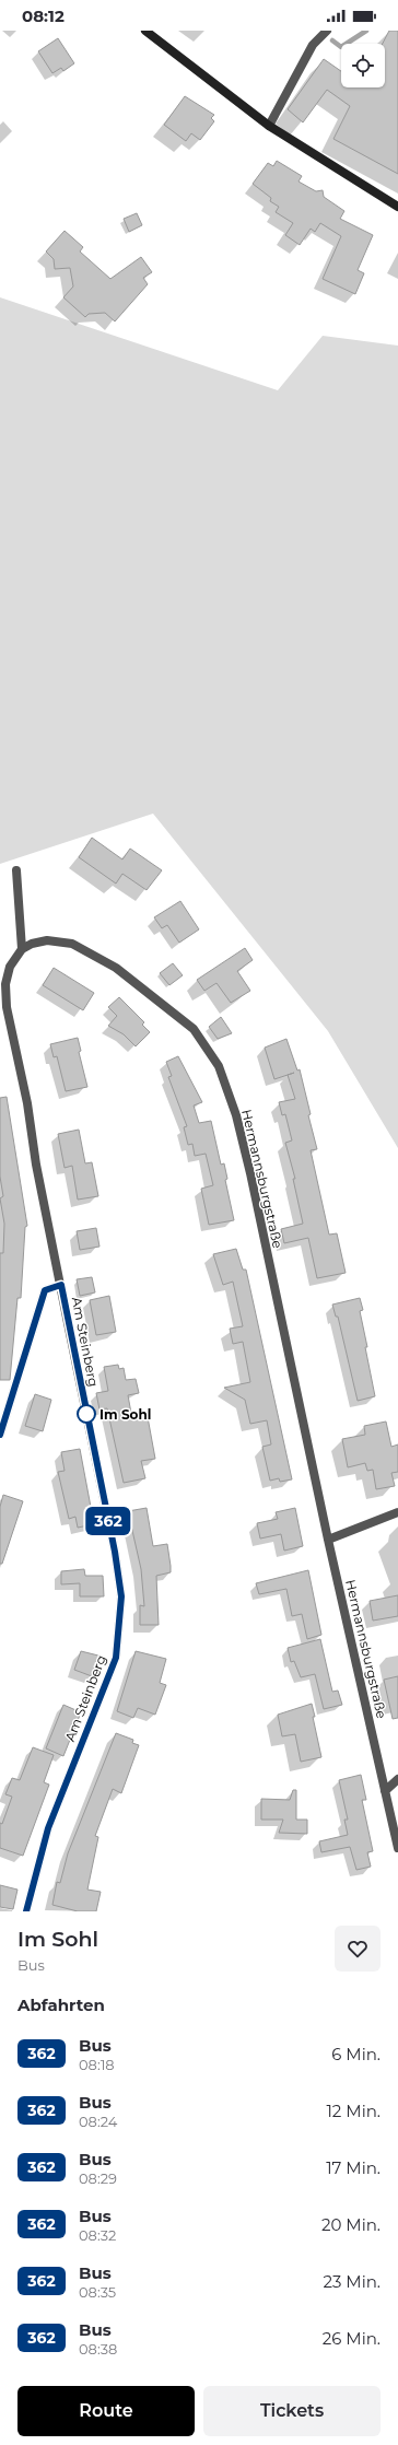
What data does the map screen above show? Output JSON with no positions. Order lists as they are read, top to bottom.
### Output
{
  "streets": {
    "street": ["Hermannsburgstraße", "Am Steinberg"]
  },
  "crossings": [
    ["Hermannsburgstraße", "Am Steinberg"]
  ],
  "places": ["Im Sohl"],
  "lines": ["bus line 362"],
  "page": {
    "status": "08:12",
    "on_map": "362",
    "heading": [
      ["Im Sohl", "Bus"],
      "Abfahrten"
    ],
    "list": [
      {
        "mark": "362",
        "name": "Bus",
        "note": "08:18",
        "value": "6 Min."
      },
      {
        "mark": "362",
        "name": "Bus",
        "note": "08:24",
        "value": "12 Min."
      },
      {
        "mark": "362",
        "name": "Bus",
        "note": "08:29",
        "value": "17 Min."
      },
      {
        "mark": "362",
        "name": "Bus",
        "note": "08:32",
        "value": "20 Min."
      },
      {
        "mark": "362",
        "name": "Bus",
        "note": "08:35",
        "value": "23 Min."
      },
      {
        "mark": "362",
        "name": "Bus",
        "note": "08:38",
        "value": "26 Min."
      }
    ],
    "buttons": ["Route", "Tickets"]
  }
}
